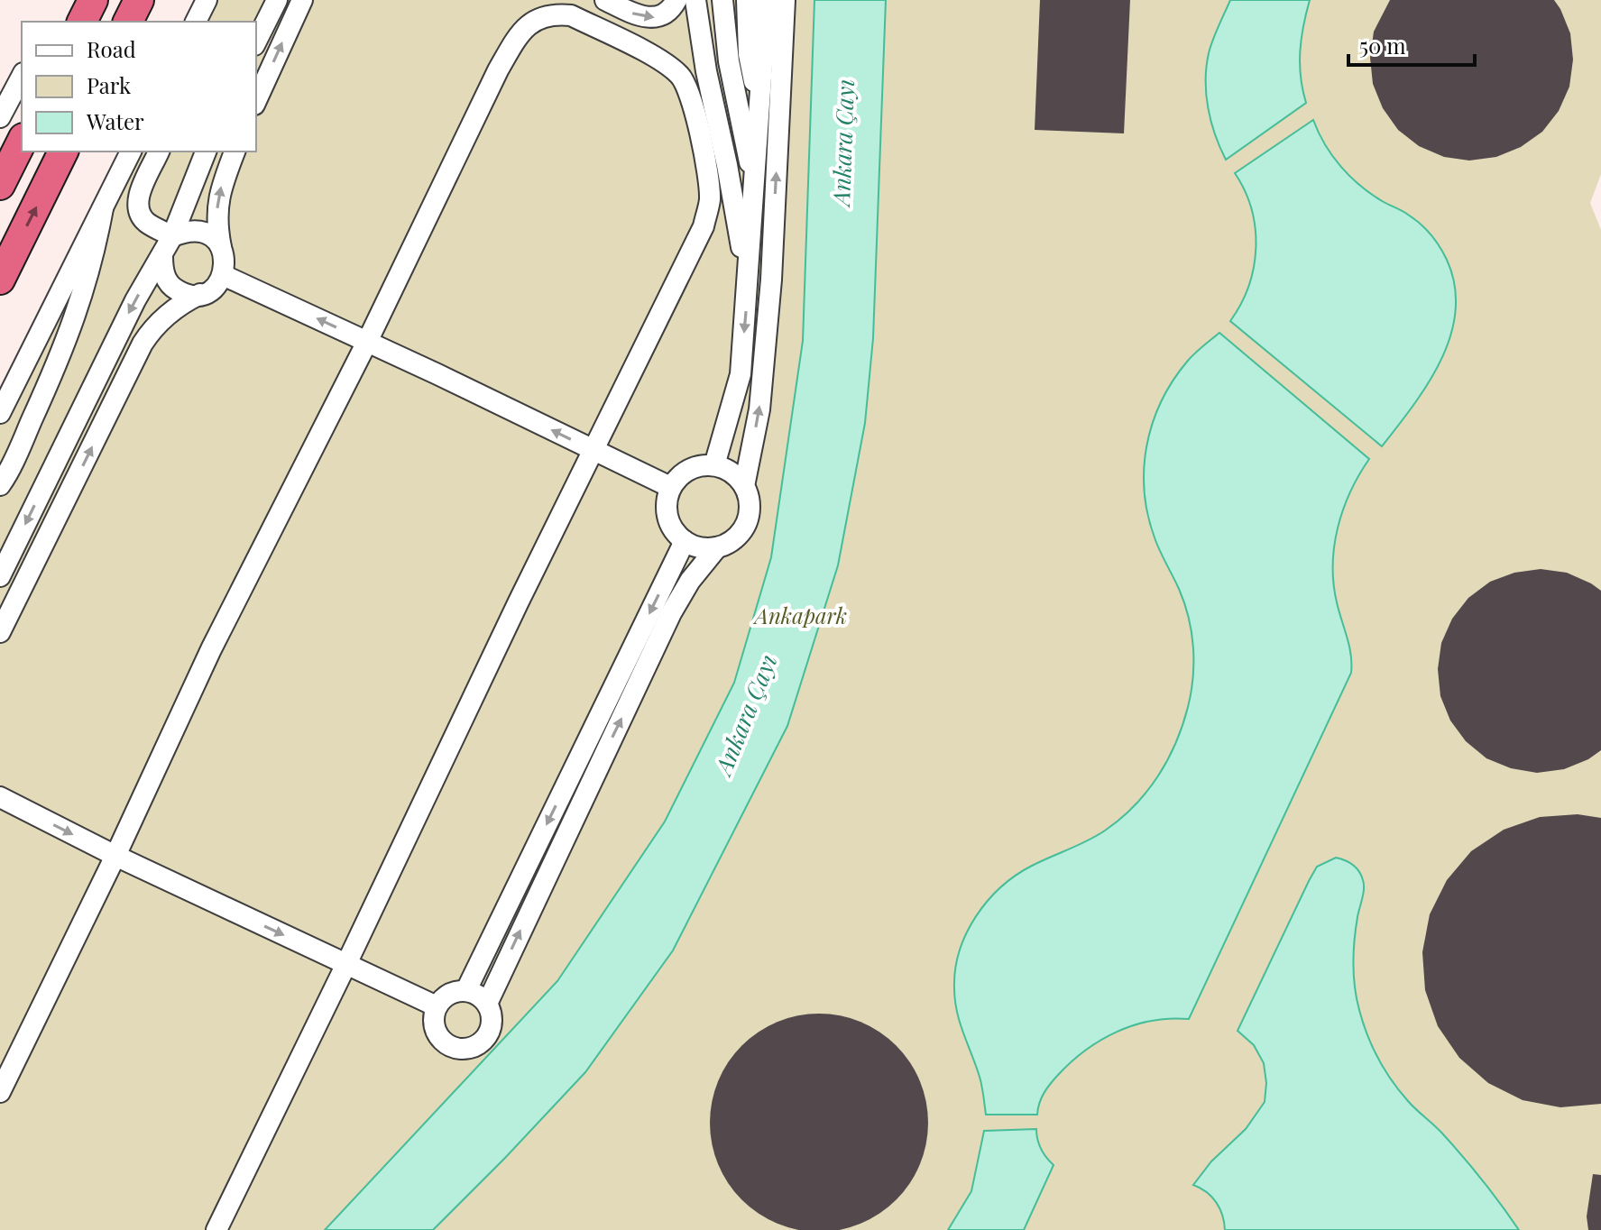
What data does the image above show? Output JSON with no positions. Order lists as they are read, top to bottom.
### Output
{
  "water": ["Ankara Çayı"],
  "parks": ["Ankapark"],
  "legend": ["Road", "Park", "Water"],
  "scale_bar": "50 m"
}
